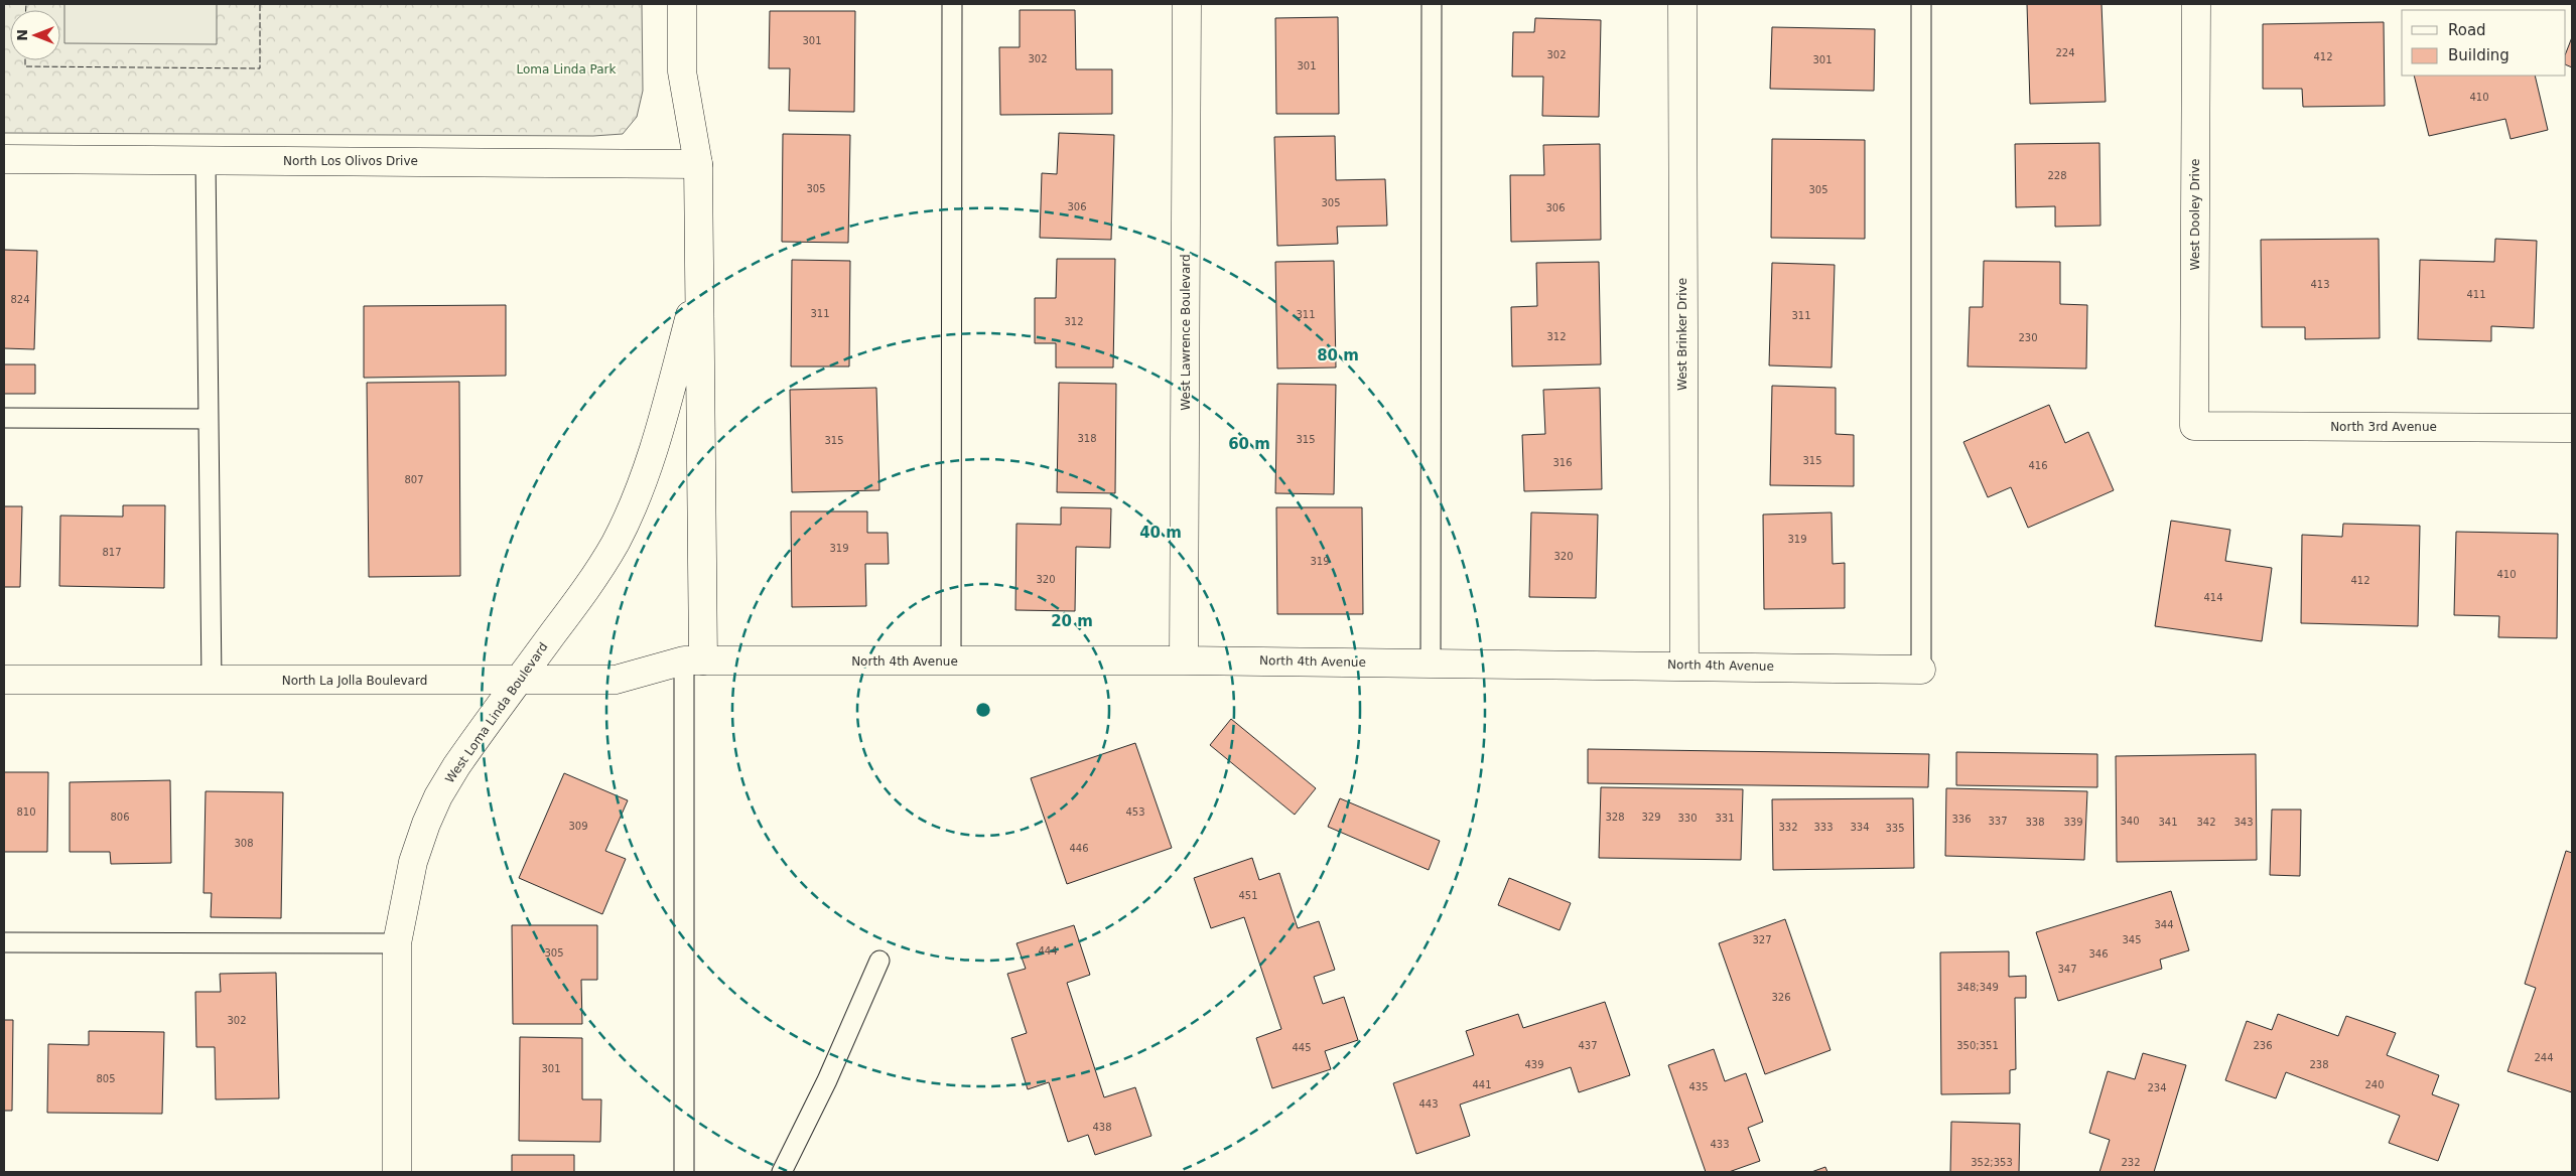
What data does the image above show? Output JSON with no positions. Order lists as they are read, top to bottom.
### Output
{
  "streets": {
    "street": [
      "North Los Olivos Drive",
      "West Dooley Drive",
      "West Lawrence Boulevard",
      "West Brinker Drive",
      "North 3rd Avenue",
      "North 4th Avenue",
      "North La Jolla Boulevard",
      "West Loma Linda Boulevard"
    ]
  },
  "crossings": [
    ["North Los Olivos Drive", "West Loma Linda Boulevard"],
    ["West Dooley Drive", "North 3rd Avenue"],
    ["West Lawrence Boulevard", "North 4th Avenue"],
    ["West Brinker Drive", "North 4th Avenue"],
    ["North 4th Avenue", "North La Jolla Boulevard"],
    ["North 4th Avenue", "West Loma Linda Boulevard"],
    ["North La Jolla Boulevard", "West Loma Linda Boulevard"]
  ],
  "parks": ["Loma Linda Park"],
  "house_numbers": [
    "301",
    "224",
    "302",
    "412",
    "302",
    "301",
    "301",
    "410",
    "228",
    "305",
    "305",
    "305",
    "306",
    "306",
    "413",
    "411",
    "824",
    "311",
    "311",
    "311",
    "312",
    "312",
    "230",
    "318",
    "315",
    "315",
    "315",
    "316",
    "416",
    "807",
    "319",
    "319",
    "817",
    "320",
    "319",
    "410",
    "320",
    "412",
    "414",
    "810",
    "453",
    "806",
    "328",
    "329",
    "330",
    "331",
    "336",
    "337",
    "340",
    "338",
    "339",
    "341",
    "342",
    "343",
    "309",
    "332",
    "333",
    "334",
    "335",
    "308",
    "446",
    "451",
    "344",
    "327",
    "345",
    "444",
    "305",
    "346",
    "347",
    "348;349",
    "326",
    "302",
    "437",
    "350;351",
    "236",
    "445",
    "244",
    "439",
    "238",
    "301",
    "805",
    "441",
    "240",
    "435",
    "234",
    "443",
    "438",
    "433",
    "352;353",
    "232"
  ],
  "legend": ["Road", "Building"],
  "north": "left",
  "rings": [
    "80 m",
    "60 m",
    "40 m",
    "20 m"
  ]
}
